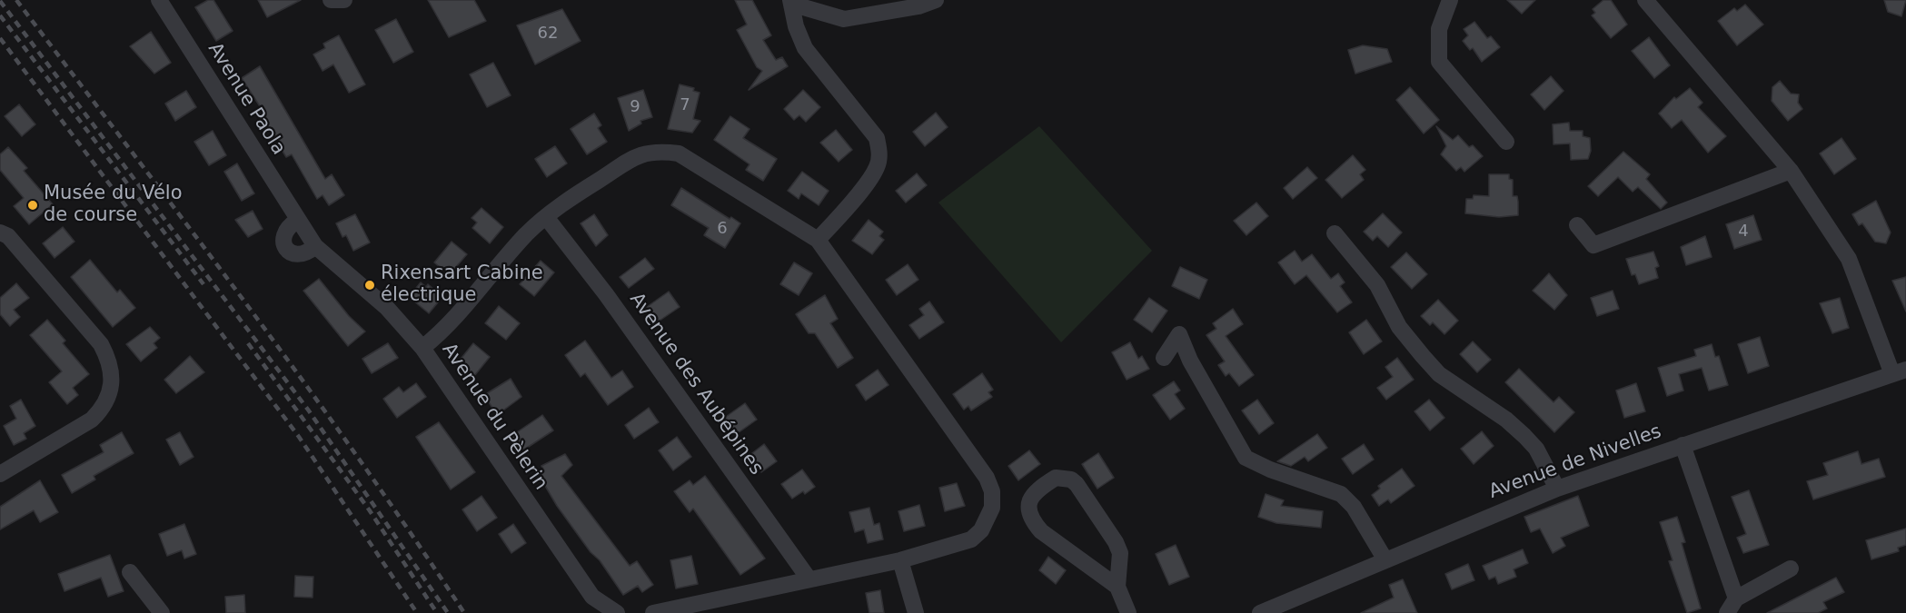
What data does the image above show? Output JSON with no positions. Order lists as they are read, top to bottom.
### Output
{
  "streets": {
    "street": [
      "Avenue Paola",
      "Avenue des Aubépines",
      "Avenue du Pèlerin",
      "Avenue de Nivelles"
    ]
  },
  "crossings": [
    ["Avenue Paola", "Avenue du Pèlerin"],
    ["Avenue des Aubépines", "Avenue du Pèlerin"]
  ],
  "places": ["Musée du Vélo de course", "Rixensart Cabine électrique"],
  "house_numbers": [
    "62",
    "7",
    "9",
    "6",
    "4"
  ]
}
